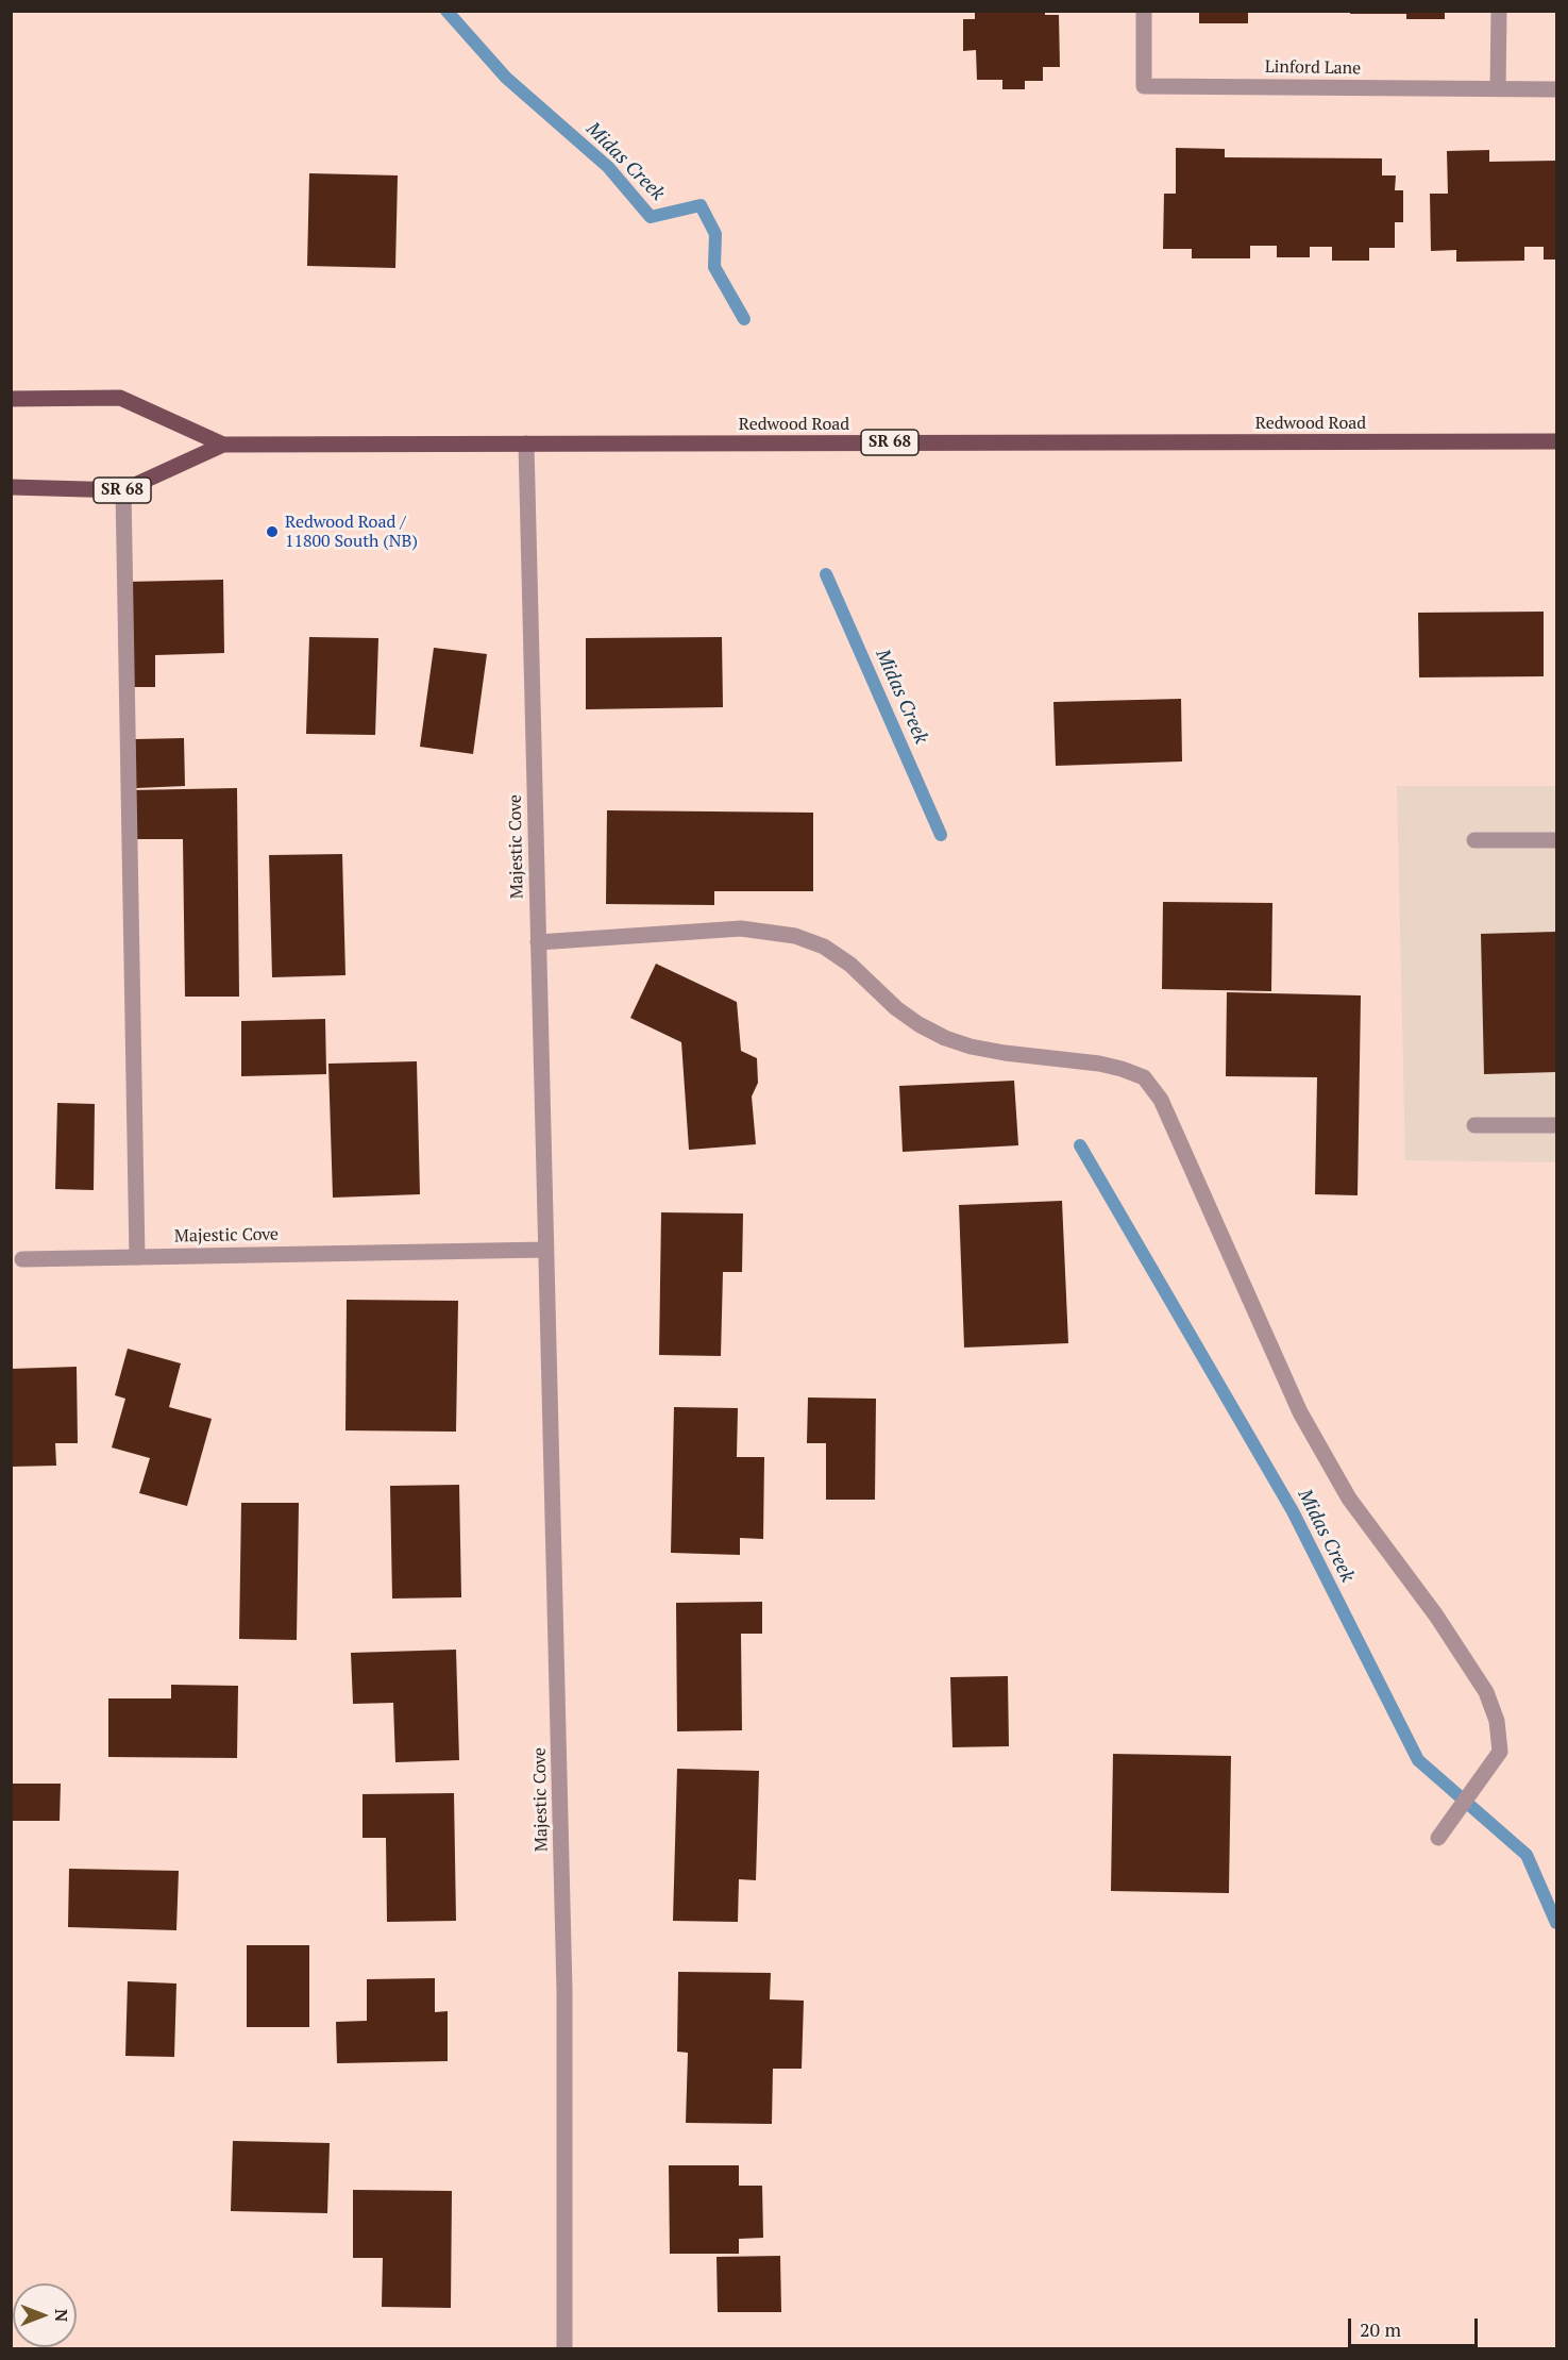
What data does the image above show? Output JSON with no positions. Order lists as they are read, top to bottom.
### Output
{
  "streets": {
    "main road": ["Redwood Road", "SR 68"],
    "street": ["Linford Lane", "Majestic Cove"]
  },
  "crossings": [
    ["Redwood Road", "Majestic Cove"]
  ],
  "water": ["Midas Creek"],
  "places": ["Redwood Road / 11800 South (NB)"],
  "scale_bar": "20 m",
  "north": "right"
}
